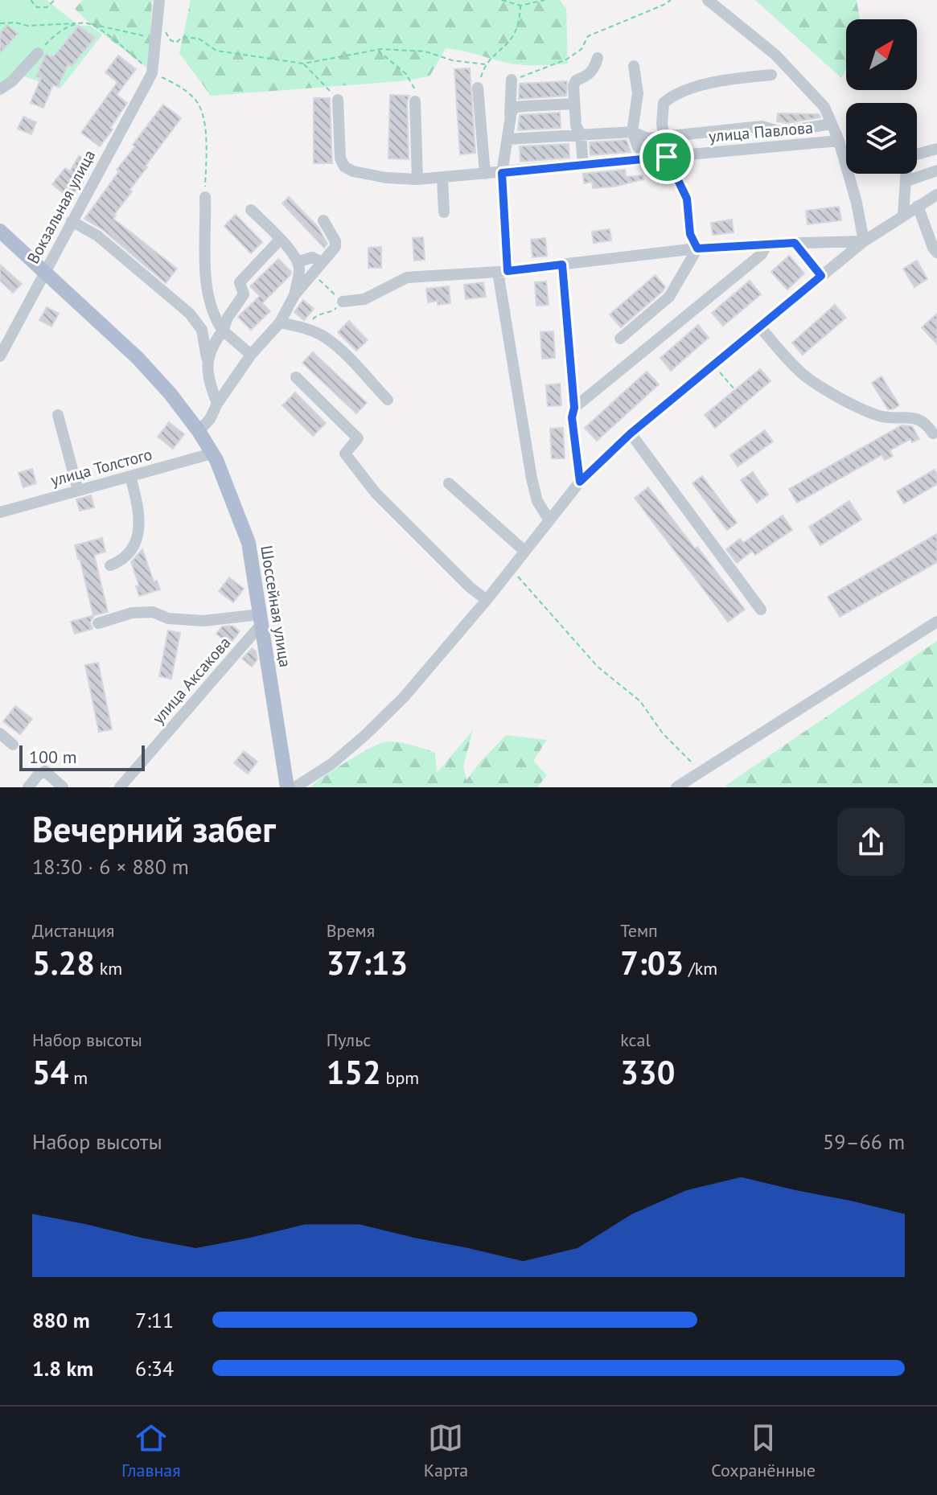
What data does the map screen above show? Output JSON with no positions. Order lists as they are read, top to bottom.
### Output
{
  "streets": {
    "main road": ["Шоссейная улица"],
    "street": [
      "улица Павлова",
      "Вокзальная улица",
      "улица Толстого",
      "улица Аксакова"
    ]
  },
  "crossings": [
    ["Вокзальная улица", "Шоссейная улица"],
    ["улица Толстого", "Шоссейная улица"],
    ["Шоссейная улица", "улица Аксакова"]
  ],
  "scale_bar": "100 m",
  "north": "top right",
  "page": {
    "scale": "100 m",
    "heading": ["Вечерний забег", "18:30 · 6 × 880 m"],
    "stats": [
      ["Дистанция", "5.28 km"],
      ["Время", "37:13"],
      ["Темп", "7:03 /km"],
      ["Набор высоты", "54 m"],
      ["Пульс", "152 bpm"],
      ["kcal", "330"]
    ],
    "chart": ["Набор высоты", "59–66 m"],
    "list": [
      {
        "name": "880 m",
        "note": "7:11"
      },
      {
        "name": "1.8 km",
        "note": "6:34"
      }
    ],
    "tabs": ["Главная", "Карта", "Сохранённые"]
  }
}
